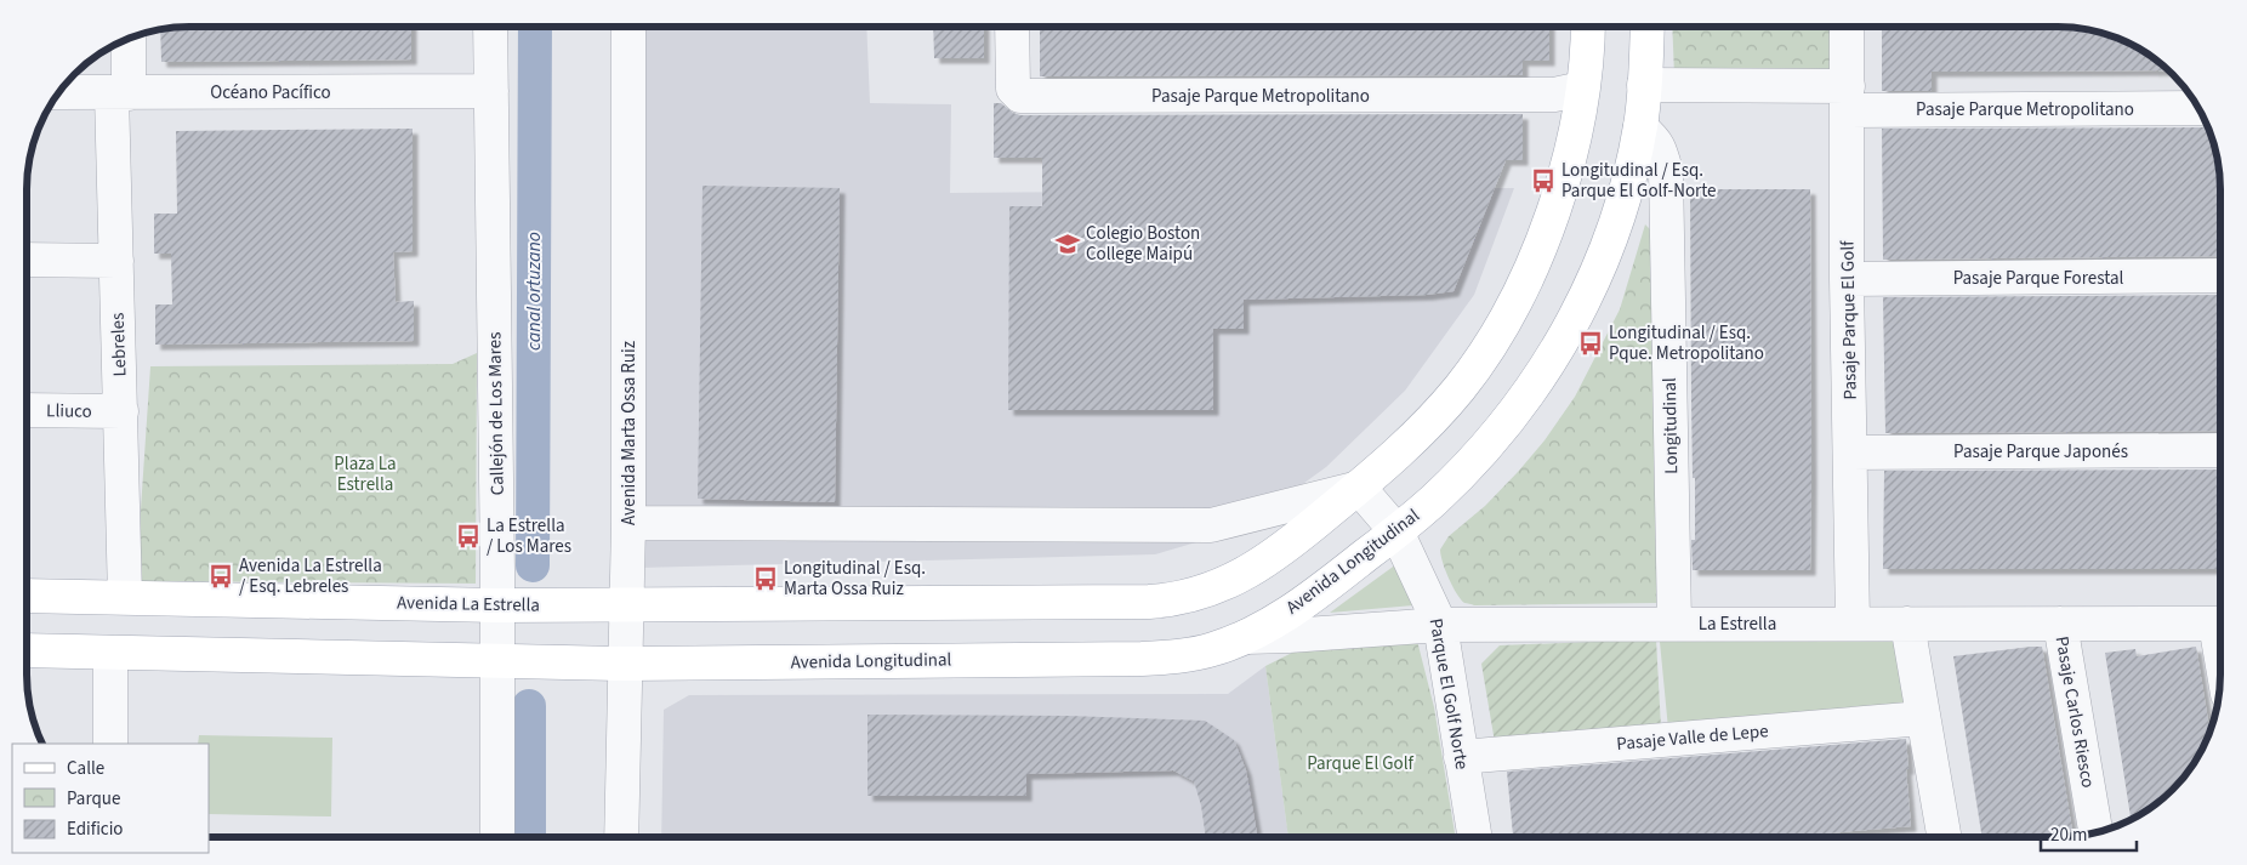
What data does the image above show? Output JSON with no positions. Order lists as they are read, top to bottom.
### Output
{
  "streets": {
    "main road": ["Avenida Longitudinal", "Avenida La Estrella"],
    "street": [
      "Océano Pacífico",
      "Pasaje Parque Metropolitano",
      "Pasaje Parque Forestal",
      "Pasaje Parque El Golf",
      "Lebreles",
      "Lliuco",
      "Callejón de Los Mares",
      "Longitudinal",
      "Avenida Marta Ossa Ruiz",
      "Pasaje Parque Japonés",
      "La Estrella",
      "Parque El Golf Norte",
      "Pasaje Carlos Riesco",
      "Pasaje Valle de Lepe"
    ]
  },
  "crossings": [
    ["Océano Pacífico", "Lebreles"],
    ["Océano Pacífico", "Callejón de Los Mares"],
    ["Pasaje Parque Metropolitano", "Pasaje Parque El Golf"],
    ["Pasaje Parque Metropolitano", "Avenida Longitudinal"],
    ["Pasaje Parque Forestal", "Pasaje Parque El Golf"],
    ["Pasaje Parque El Golf", "Pasaje Parque Japonés"],
    ["Pasaje Parque El Golf", "La Estrella"],
    ["Lebreles", "Lliuco"],
    ["Lebreles", "Avenida La Estrella"],
    ["Callejón de Los Mares", "Avenida La Estrella"],
    ["Longitudinal", "Avenida Longitudinal"],
    ["Longitudinal", "La Estrella"],
    ["Avenida Marta Ossa Ruiz", "Avenida Longitudinal"],
    ["Avenida Marta Ossa Ruiz", "Avenida La Estrella"],
    ["Avenida Longitudinal", "La Estrella"],
    ["Avenida Longitudinal", "Parque El Golf Norte"],
    ["La Estrella", "Parque El Golf Norte"],
    ["La Estrella", "Pasaje Carlos Riesco"],
    ["Parque El Golf Norte", "Pasaje Valle de Lepe"]
  ],
  "water": ["canal ortuzano"],
  "parks": ["Plaza La Estrella", "Parque El Golf"],
  "places": {
    "bus stop": [
      "Longitudinal / Esq. Parque El Golf-Norte",
      "Longitudinal / Esq. Pque. Metropolitano",
      "La Estrella / Los Mares",
      "Avenida La Estrella / Esq. Lebreles",
      "Longitudinal / Esq. Marta Ossa Ruiz"
    ],
    "school or university": ["Colegio Boston College Maipú"]
  },
  "legend": ["Calle", "Parque", "Edificio"],
  "scale_bar": "20 m"
}
